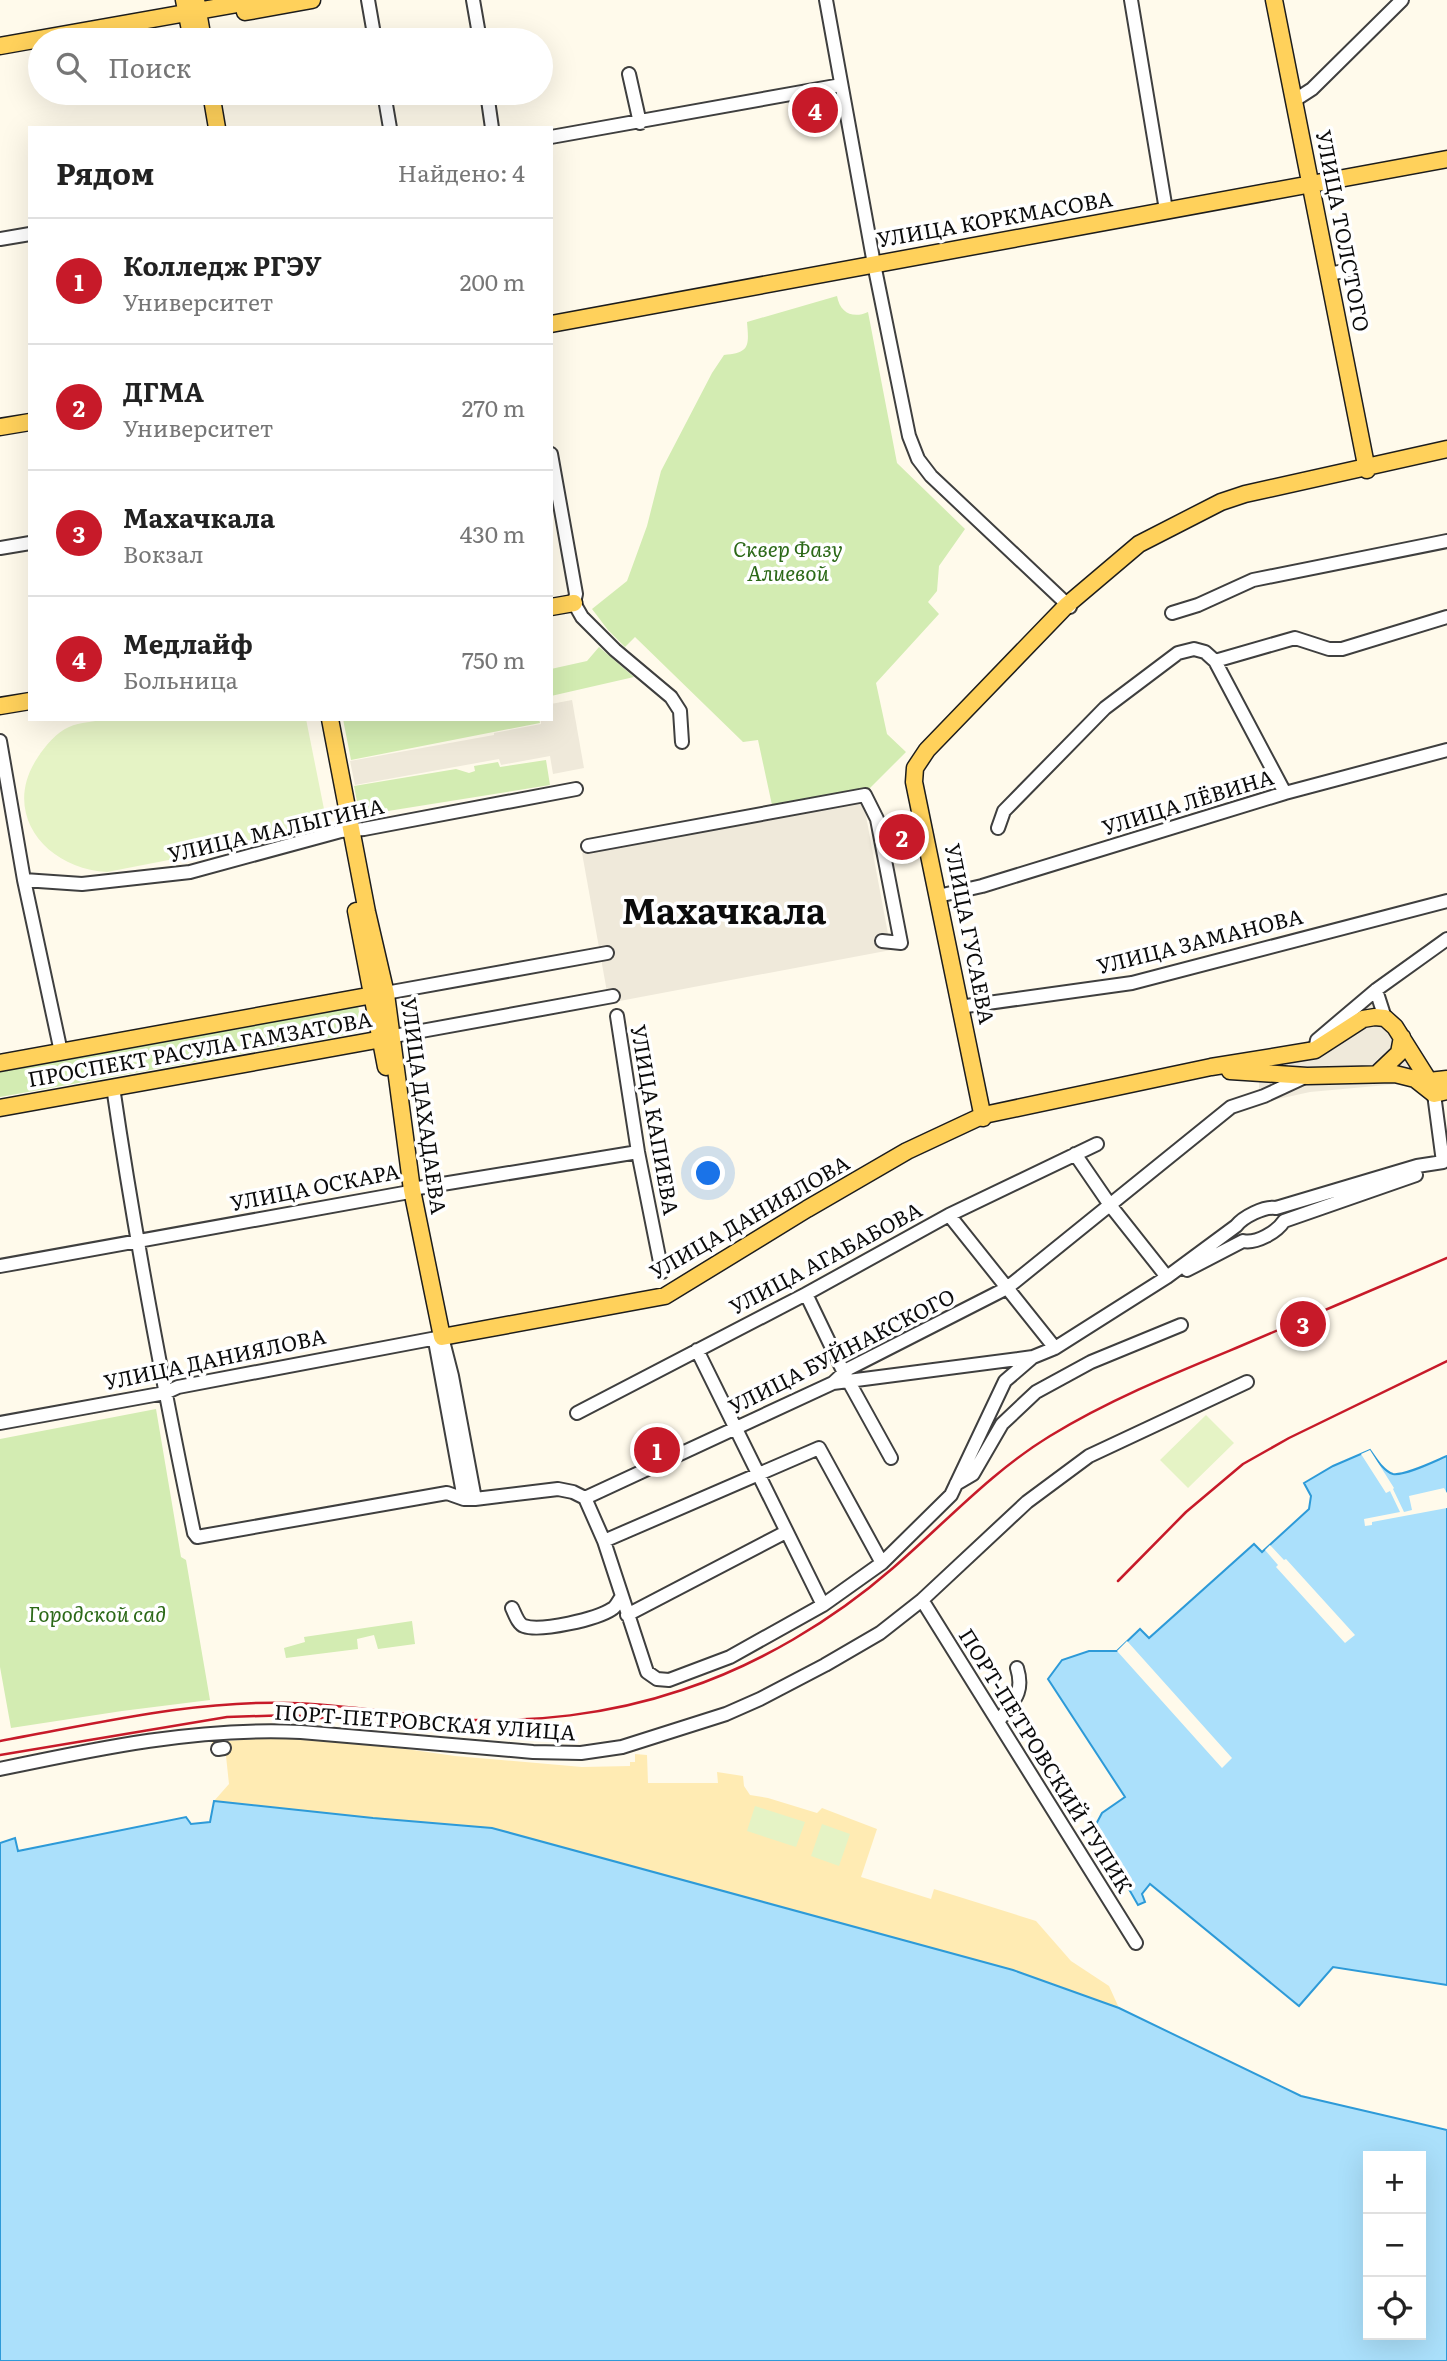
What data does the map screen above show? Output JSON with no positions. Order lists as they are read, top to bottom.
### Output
{
  "streets": {
    "main road": [
      "УЛИЦА КОРКМАСОВА",
      "УЛИЦА ТОЛСТОГО",
      "УЛИЦА ГУСАЕВА",
      "ПРОСПЕКТ РАСУЛА ГАМЗАТОВА",
      "УЛИЦА ДАХАДАЕВА",
      "УЛИЦА ДАНИЯЛОВА"
    ],
    "street": [
      "УЛИЦА ЛЁВИНА",
      "УЛИЦА МАЛЫГИНА",
      "УЛИЦА ЗАМАНОВА",
      "УЛИЦА КАПИЕВА",
      "УЛИЦА ОСКАРА",
      "УЛИЦА АГАБАБОВА",
      "УЛИЦА БУЙНАКСКОГО",
      "ПОРТ-ПЕТРОВСКАЯ УЛИЦА",
      "ПОРТ-ПЕТРОВСКИЙ ТУПИК"
    ]
  },
  "crossings": [
    ["УЛИЦА КОРКМАСОВА", "УЛИЦА ТОЛСТОГО"],
    ["УЛИЦА ЛЁВИНА", "УЛИЦА ГУСАЕВА"],
    ["УЛИЦА МАЛЫГИНА", "УЛИЦА ДАХАДАЕВА"],
    ["УЛИЦА ГУСАЕВА", "УЛИЦА ЗАМАНОВА"],
    ["УЛИЦА ГУСАЕВА", "УЛИЦА ДАНИЯЛОВА"],
    ["ПРОСПЕКТ РАСУЛА ГАМЗАТОВА", "УЛИЦА ДАХАДАЕВА"],
    ["УЛИЦА ДАХАДАЕВА", "УЛИЦА ОСКАРА"],
    ["УЛИЦА ДАХАДАЕВА", "УЛИЦА ДАНИЯЛОВА"],
    ["УЛИЦА КАПИЕВА", "УЛИЦА ОСКАРА"],
    ["УЛИЦА ДАНИЯЛОВА", "УЛИЦА БУЙНАКСКОГО"],
    ["ПОРТ-ПЕТРОВСКАЯ УЛИЦА", "ПОРТ-ПЕТРОВСКИЙ ТУПИК"]
  ],
  "districts": ["Махачкала"],
  "parks": ["Сквер Фазу Алиевой", "Городской сад"],
  "page": {
    "search": "Поиск",
    "pins": [
      "4",
      "2",
      "3",
      "1"
    ],
    "heading": ["Рядом", "Найдено: 4"],
    "list": [
      {
        "mark": "1",
        "name": "Колледж РГЭУ",
        "note": "Университет",
        "value": "200 m"
      },
      {
        "mark": "2",
        "name": "ДГМА",
        "note": "Университет",
        "value": "270 m"
      },
      {
        "mark": "3",
        "name": "Махачкала",
        "note": "Вокзал",
        "value": "430 m"
      },
      {
        "mark": "4",
        "name": "Медлайф",
        "note": "Больница",
        "value": "750 m"
      }
    ],
    "map_buttons": ["+", "−"]
  }
}
